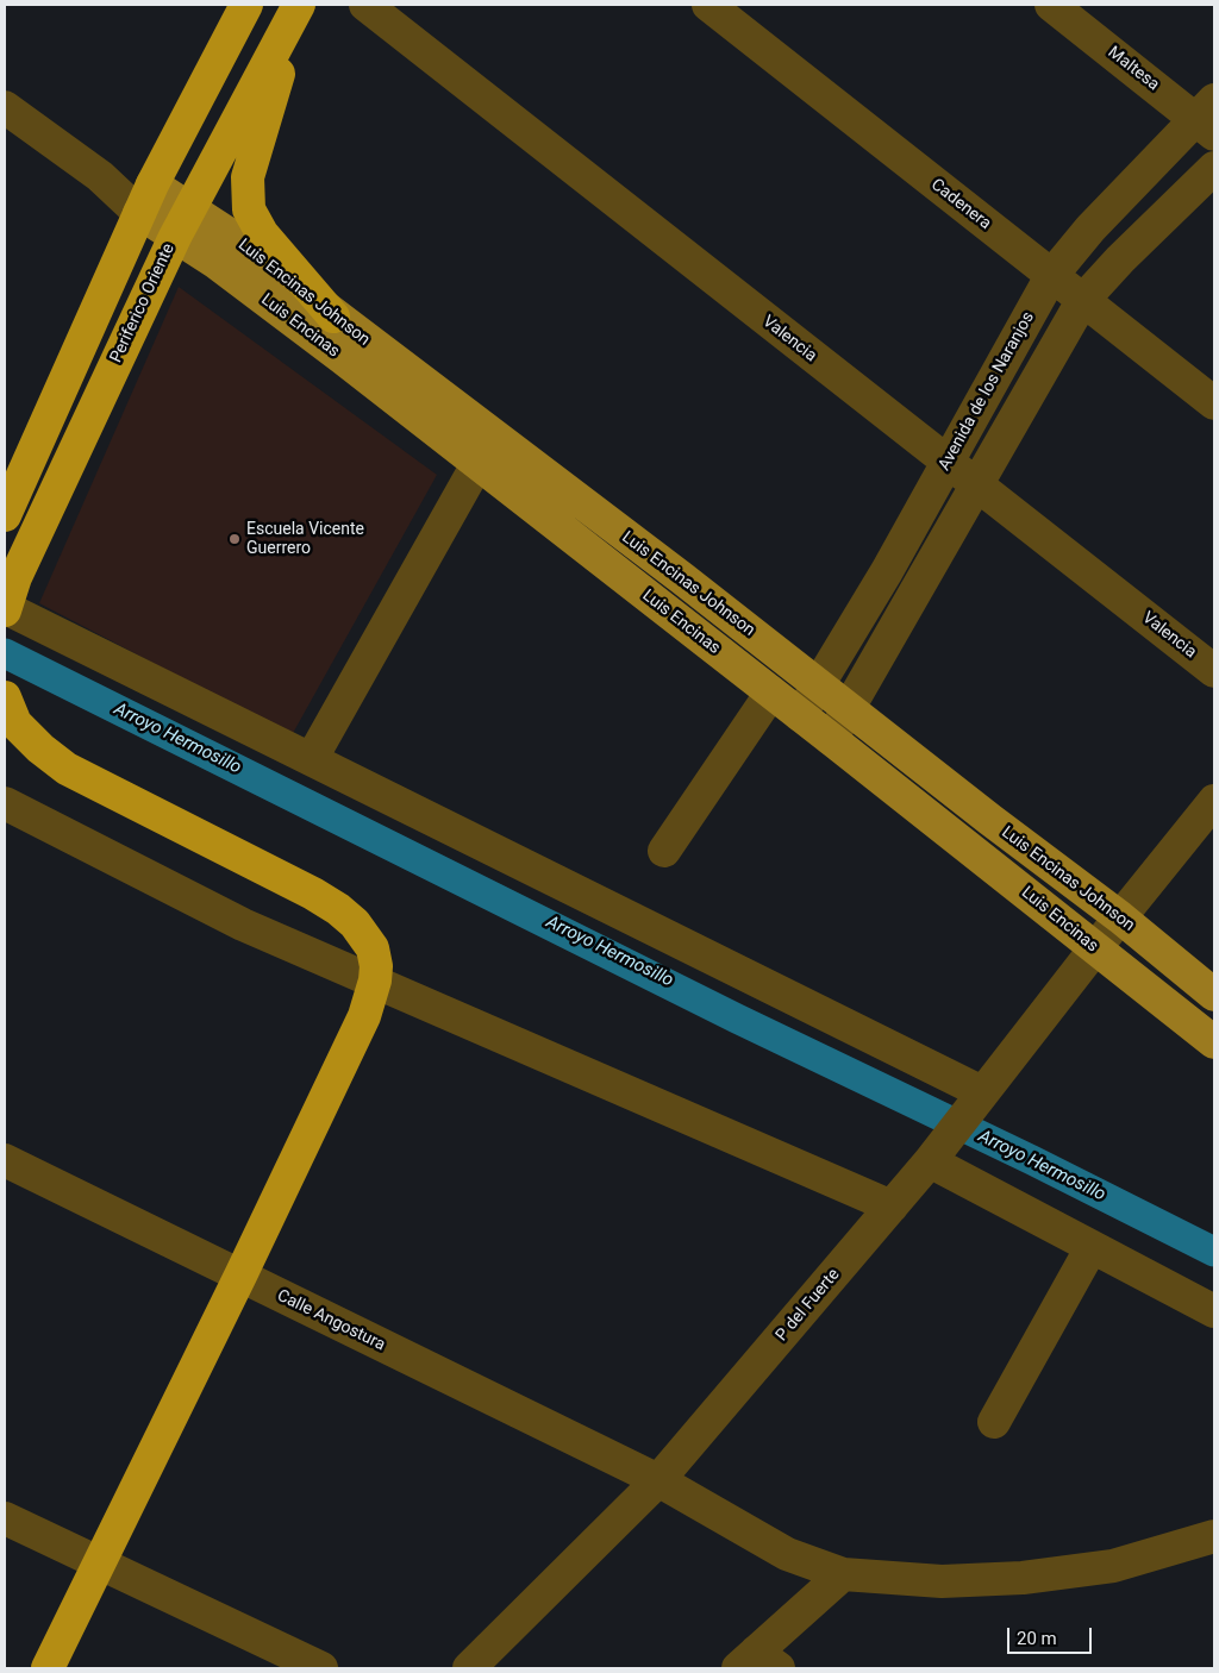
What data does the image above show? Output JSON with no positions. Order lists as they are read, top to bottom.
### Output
{
  "streets": {
    "highway": ["Periferico Oriente"],
    "main road": ["Luis Encinas Johnson", "Luis Encinas"],
    "street": [
      "Maltesa",
      "Cadenera",
      "Valencia",
      "Avenida de los Naranjos",
      "P del Fuerte",
      "Calle Angostura"
    ]
  },
  "crossings": [
    ["Maltesa", "Avenida de los Naranjos"],
    ["Cadenera", "Avenida de los Naranjos"],
    ["Luis Encinas Johnson", "Periferico Oriente"],
    ["Luis Encinas Johnson", "Luis Encinas"],
    ["Luis Encinas Johnson", "Avenida de los Naranjos"],
    ["Luis Encinas Johnson", "P del Fuerte"],
    ["Periferico Oriente", "Luis Encinas"],
    ["Luis Encinas", "Avenida de los Naranjos"],
    ["Luis Encinas", "P del Fuerte"],
    ["Valencia", "Avenida de los Naranjos"],
    ["P del Fuerte", "Calle Angostura"]
  ],
  "water": ["Arroyo Hermosillo"],
  "places": ["Escuela Vicente Guerrero"],
  "scale_bar": "20 m"
}
